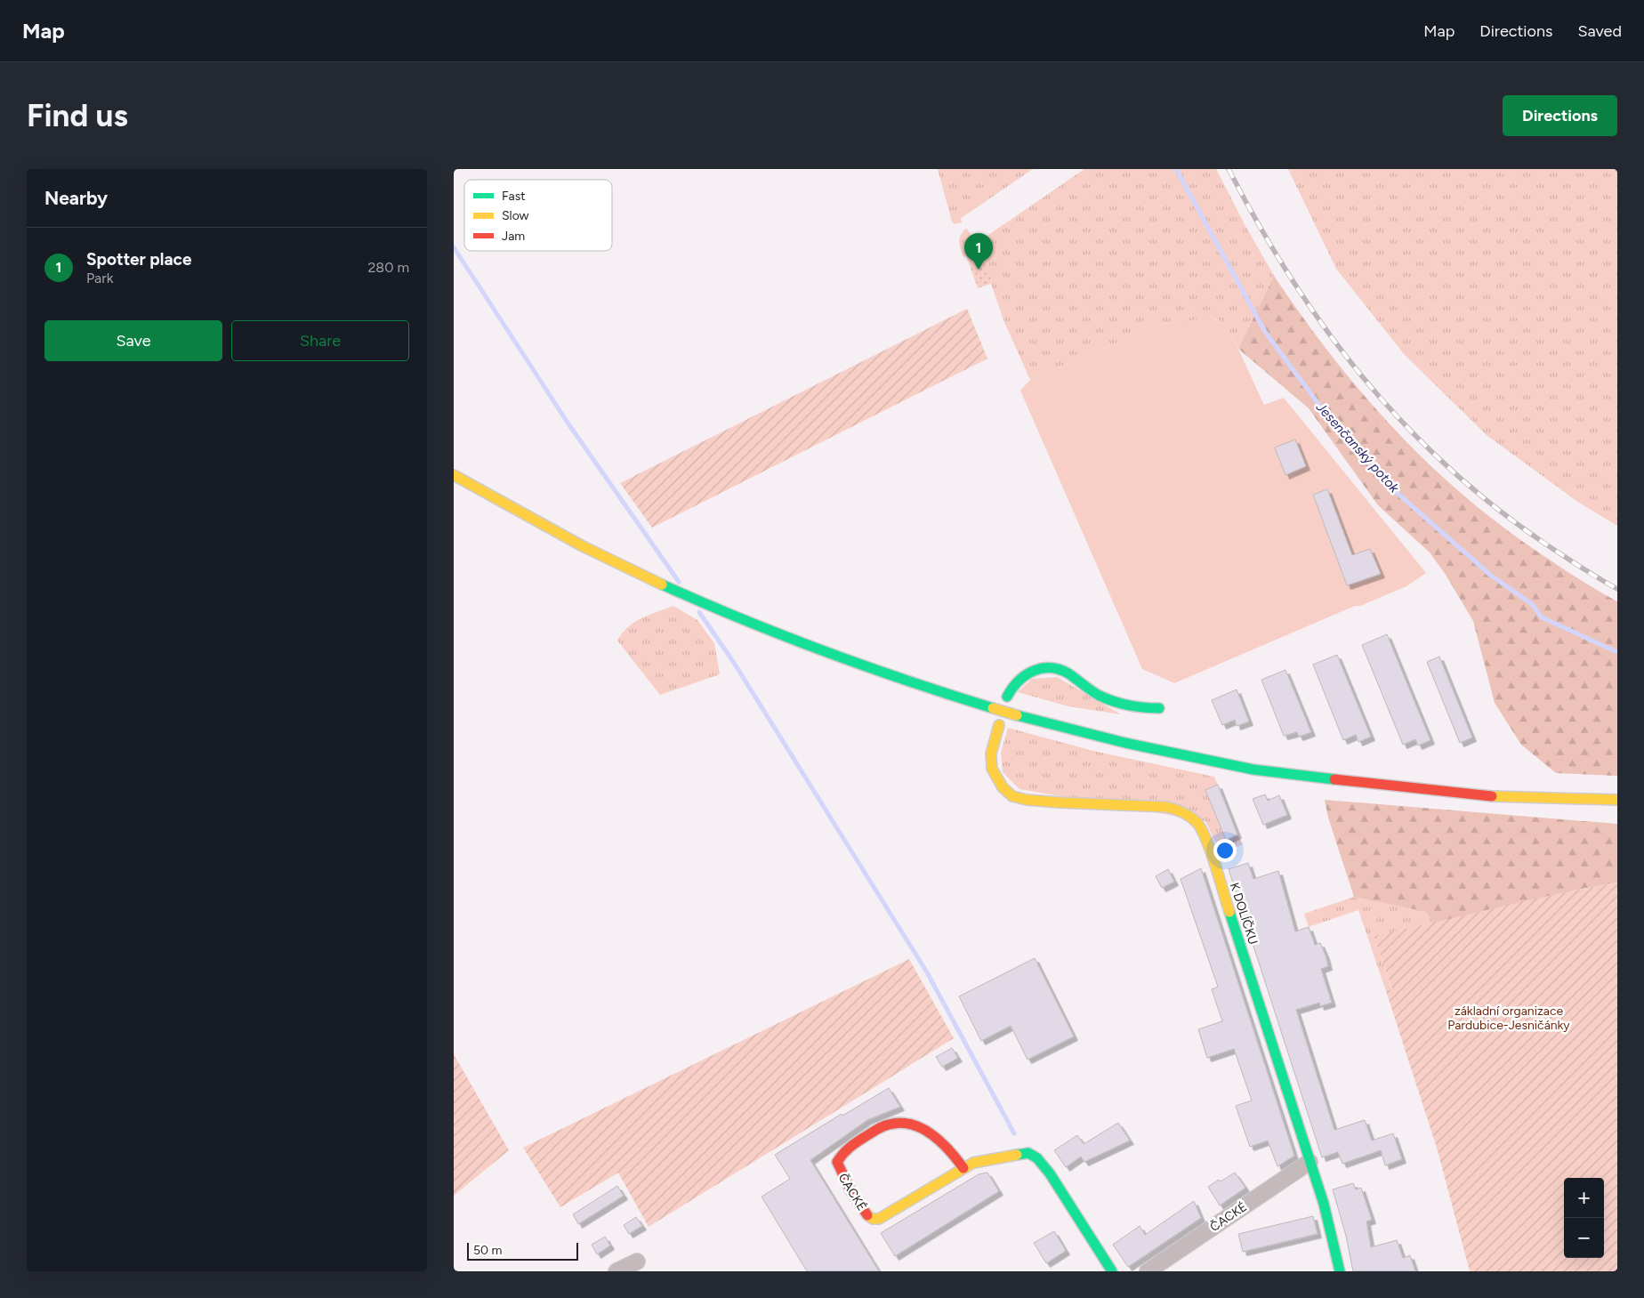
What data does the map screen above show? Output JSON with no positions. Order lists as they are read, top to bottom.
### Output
{
  "streets": {
    "street": ["K DOLÍČKU", "ČACKÉ"]
  },
  "crossings": [
    ["K DOLÍČKU", "ČACKÉ"]
  ],
  "water": ["Jesenčanský potok"],
  "parks": ["základní organizace Pardubice-Jesničánky"],
  "legend": ["Fast", "Slow", "Jam"],
  "scale_bar": "50 m",
  "page": {
    "header": "Map",
    "nav": ["Map", "Directions", "Saved"],
    "buttons": [
      "Directions",
      ["Save", "Share"]
    ],
    "title": "Find us",
    "heading": "Nearby",
    "list": [
      {
        "mark": "1",
        "name": "Spotter place",
        "note": "Park",
        "value": "280 m"
      }
    ],
    "pins": "1",
    "map_buttons": ["+", "−"],
    "scale": "50 m"
  }
}
